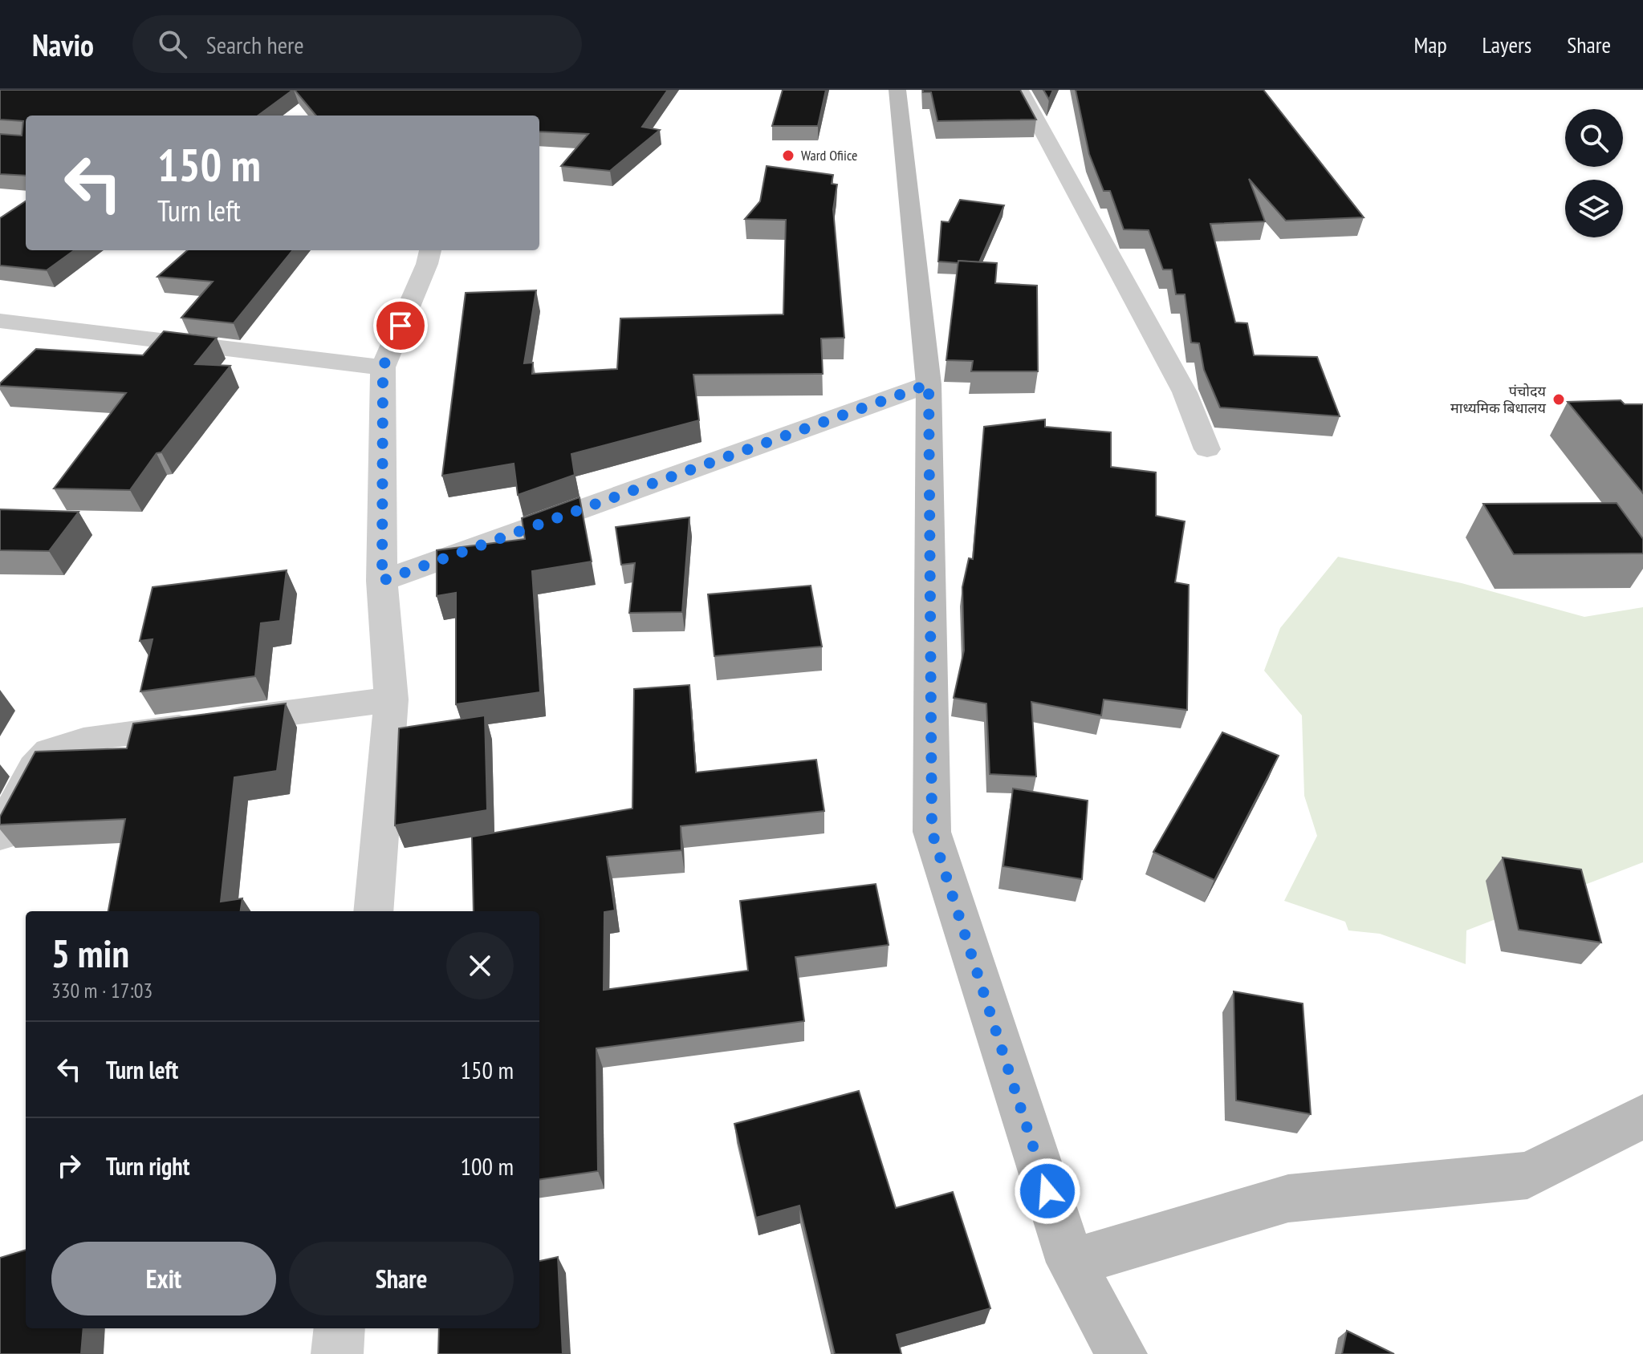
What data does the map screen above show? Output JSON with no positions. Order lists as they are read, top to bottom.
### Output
{
  "places": ["Ward Ofiice", "पंचोदय माध्यमिक बिधालय"],
  "page": {
    "header": "Navio",
    "search": "Search here",
    "nav": ["Map", "Layers", "Share"],
    "turn": ["150 m", "Turn left"],
    "heading": ["5 min", "330 m · 17:03"],
    "list": [
      {
        "name": "Turn left",
        "value": "150 m"
      },
      {
        "name": "Turn right",
        "value": "100 m"
      }
    ],
    "buttons": ["Exit", "Share"]
  }
}
